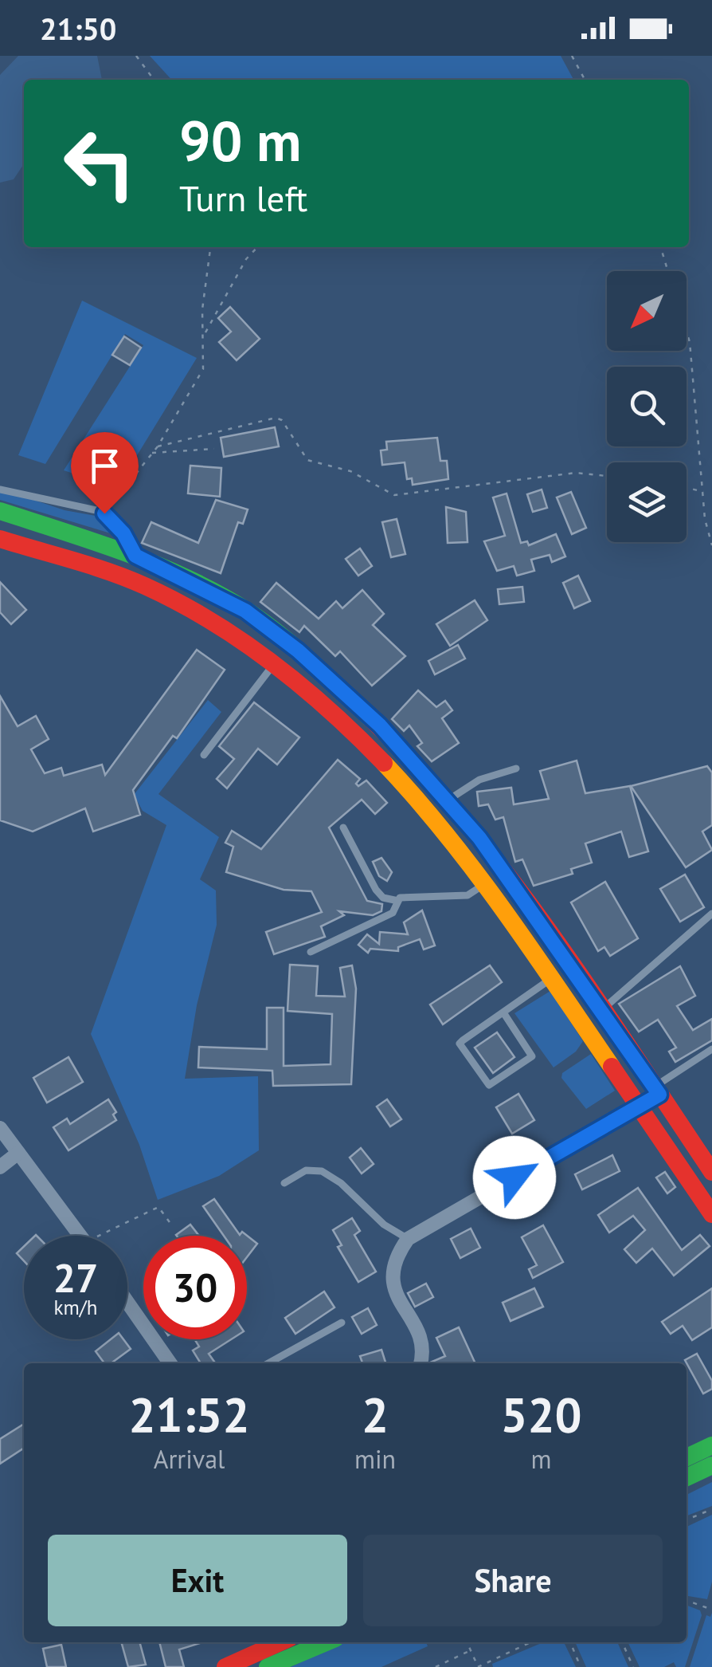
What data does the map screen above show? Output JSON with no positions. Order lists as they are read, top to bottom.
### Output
{
  "north": "bottom left",
  "page": {
    "status": "21:50",
    "turn": ["90 m", "Turn left"],
    "speed": "27 km/h",
    "limit": "30",
    "eta": [
      "21:52",
      "Arrival",
      "2",
      "min",
      "520",
      "m"
    ],
    "buttons": ["Exit", "Share"]
  }
}
